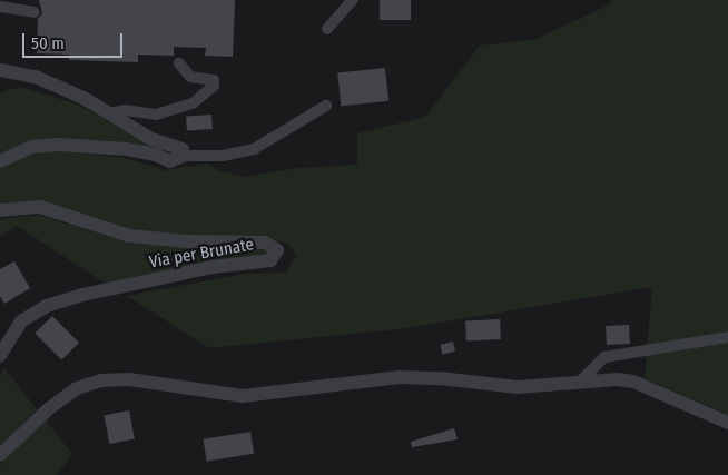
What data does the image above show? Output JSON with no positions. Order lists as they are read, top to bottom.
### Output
{
  "streets": {
    "street": ["Via per Brunate"]
  },
  "scale_bar": "50 m"
}
